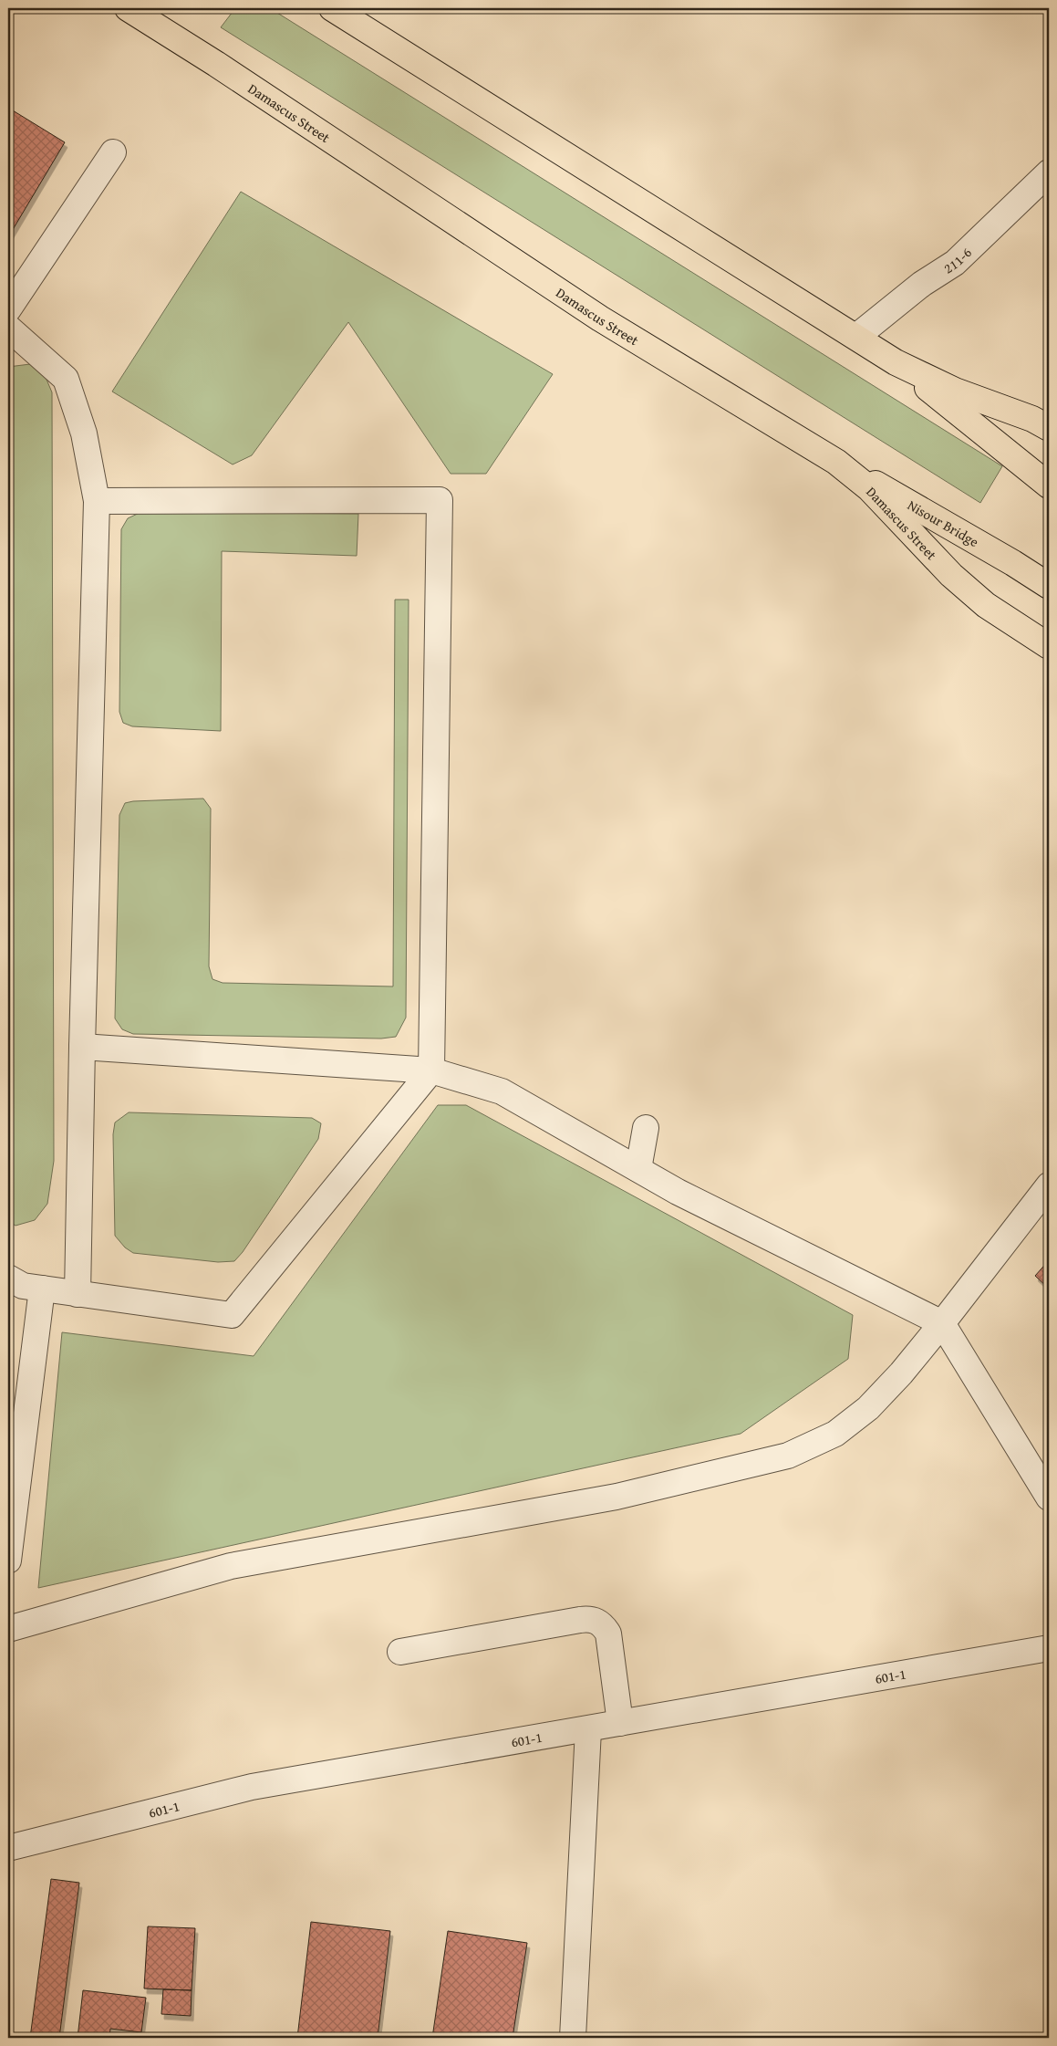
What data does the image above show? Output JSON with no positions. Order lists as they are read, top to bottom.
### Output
{
  "streets": {
    "main road": ["Damascus Street", "Nisour Bridge"],
    "street": ["211-6", "601-1"]
  },
  "crossings": [
    ["Damascus Street", "Nisour Bridge"]
  ]
}
